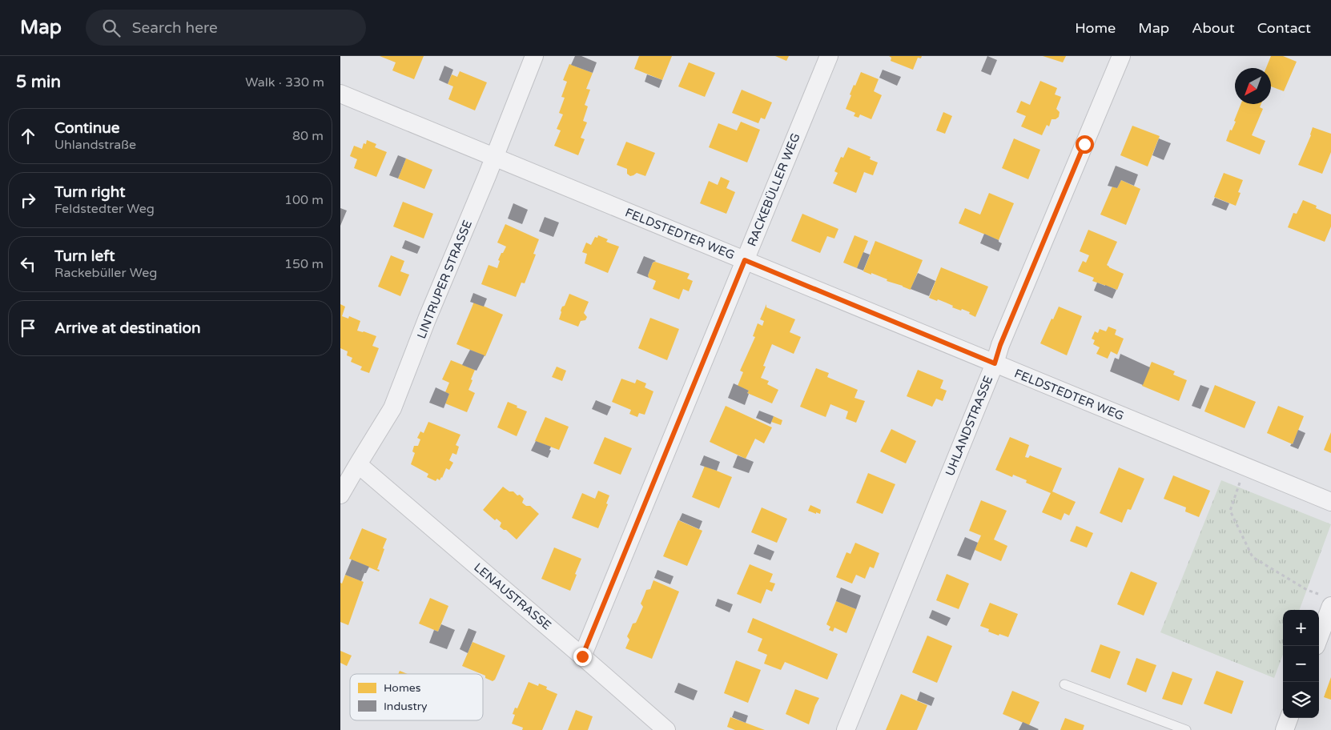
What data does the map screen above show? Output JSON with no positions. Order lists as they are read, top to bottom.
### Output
{
  "streets": {
    "street": [
      "RACKEBÜLLER WEG",
      "FELDSTEDTER WEG",
      "LINTRUPER STRASSE",
      "UHLANDSTRASSE",
      "LENAUSTRASSE"
    ]
  },
  "crossings": [
    ["RACKEBÜLLER WEG", "FELDSTEDTER WEG"],
    ["RACKEBÜLLER WEG", "LENAUSTRASSE"],
    ["FELDSTEDTER WEG", "LINTRUPER STRASSE"],
    ["FELDSTEDTER WEG", "UHLANDSTRASSE"],
    ["LINTRUPER STRASSE", "LENAUSTRASSE"]
  ],
  "legend": ["Homes", "Industry"],
  "north": "bottom left",
  "page": {
    "header": "Map",
    "search": "Search here",
    "nav": [
      "Home",
      "Map",
      "About",
      "Contact"
    ],
    "heading": ["5 min", "Walk · 330 m"],
    "list": [
      ["Continue", "Uhlandstraße", "80 m"],
      ["Turn right", "Feldstedter Weg", "100 m"],
      ["Turn left", "Rackebüller Weg", "150 m"],
      "Arrive at destination"
    ],
    "map_buttons": ["+", "−"]
  }
}
